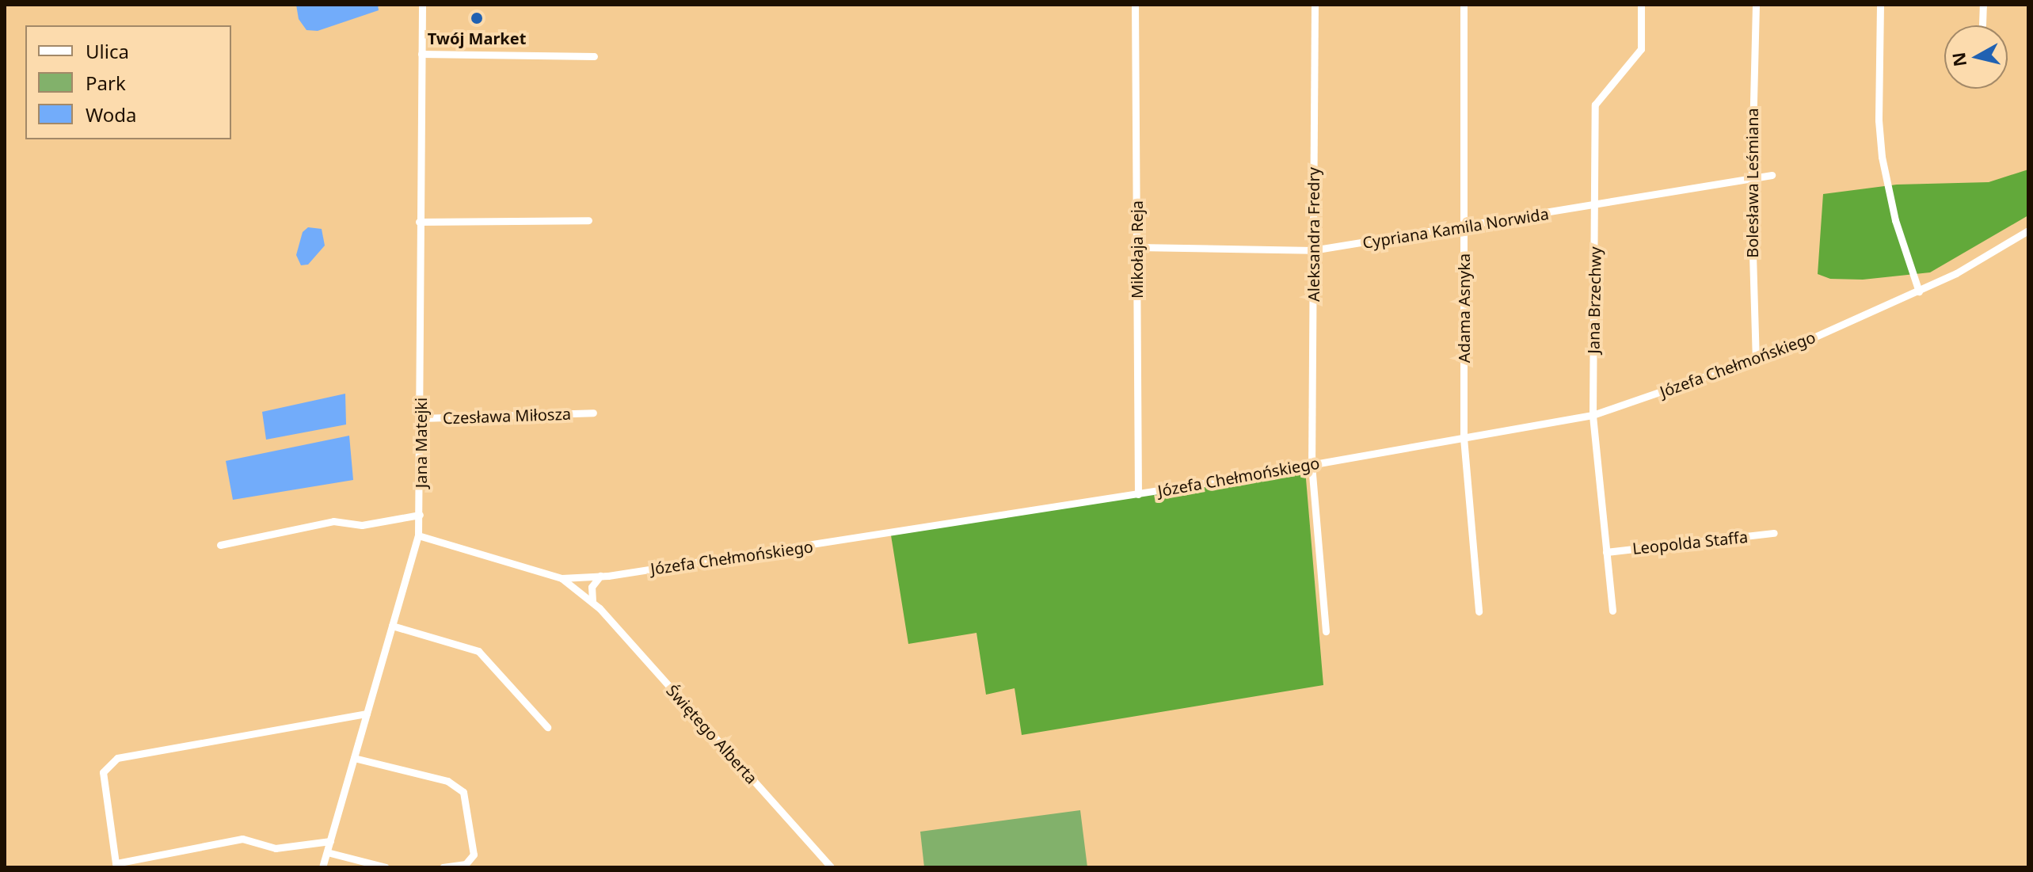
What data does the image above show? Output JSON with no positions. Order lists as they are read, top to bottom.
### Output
{
  "streets": {
    "street": [
      "Bolesława Leśmiana",
      "Cypriana Kamila Norwida",
      "Aleksandra Fredry",
      "Mikołaja Reja",
      "Jana Brzechwy",
      "Adama Asnyka",
      "Józefa Chełmońskiego",
      "Czesława Miłosza",
      "Jana Matejki",
      "Leopolda Staffa",
      "Świętego Alberta"
    ]
  },
  "crossings": [
    ["Bolesława Leśmiana", "Cypriana Kamila Norwida"],
    ["Bolesława Leśmiana", "Józefa Chełmońskiego"],
    ["Cypriana Kamila Norwida", "Aleksandra Fredry"],
    ["Cypriana Kamila Norwida", "Mikołaja Reja"],
    ["Cypriana Kamila Norwida", "Jana Brzechwy"],
    ["Cypriana Kamila Norwida", "Adama Asnyka"],
    ["Aleksandra Fredry", "Józefa Chełmońskiego"],
    ["Mikołaja Reja", "Józefa Chełmońskiego"],
    ["Jana Brzechwy", "Józefa Chełmońskiego"],
    ["Jana Brzechwy", "Leopolda Staffa"],
    ["Adama Asnyka", "Józefa Chełmońskiego"],
    ["Józefa Chełmońskiego", "Jana Matejki"],
    ["Józefa Chełmońskiego", "Świętego Alberta"],
    ["Czesława Miłosza", "Jana Matejki"]
  ],
  "places": ["Twój Market"],
  "legend": ["Ulica", "Park", "Woda"],
  "north": "left"
}
